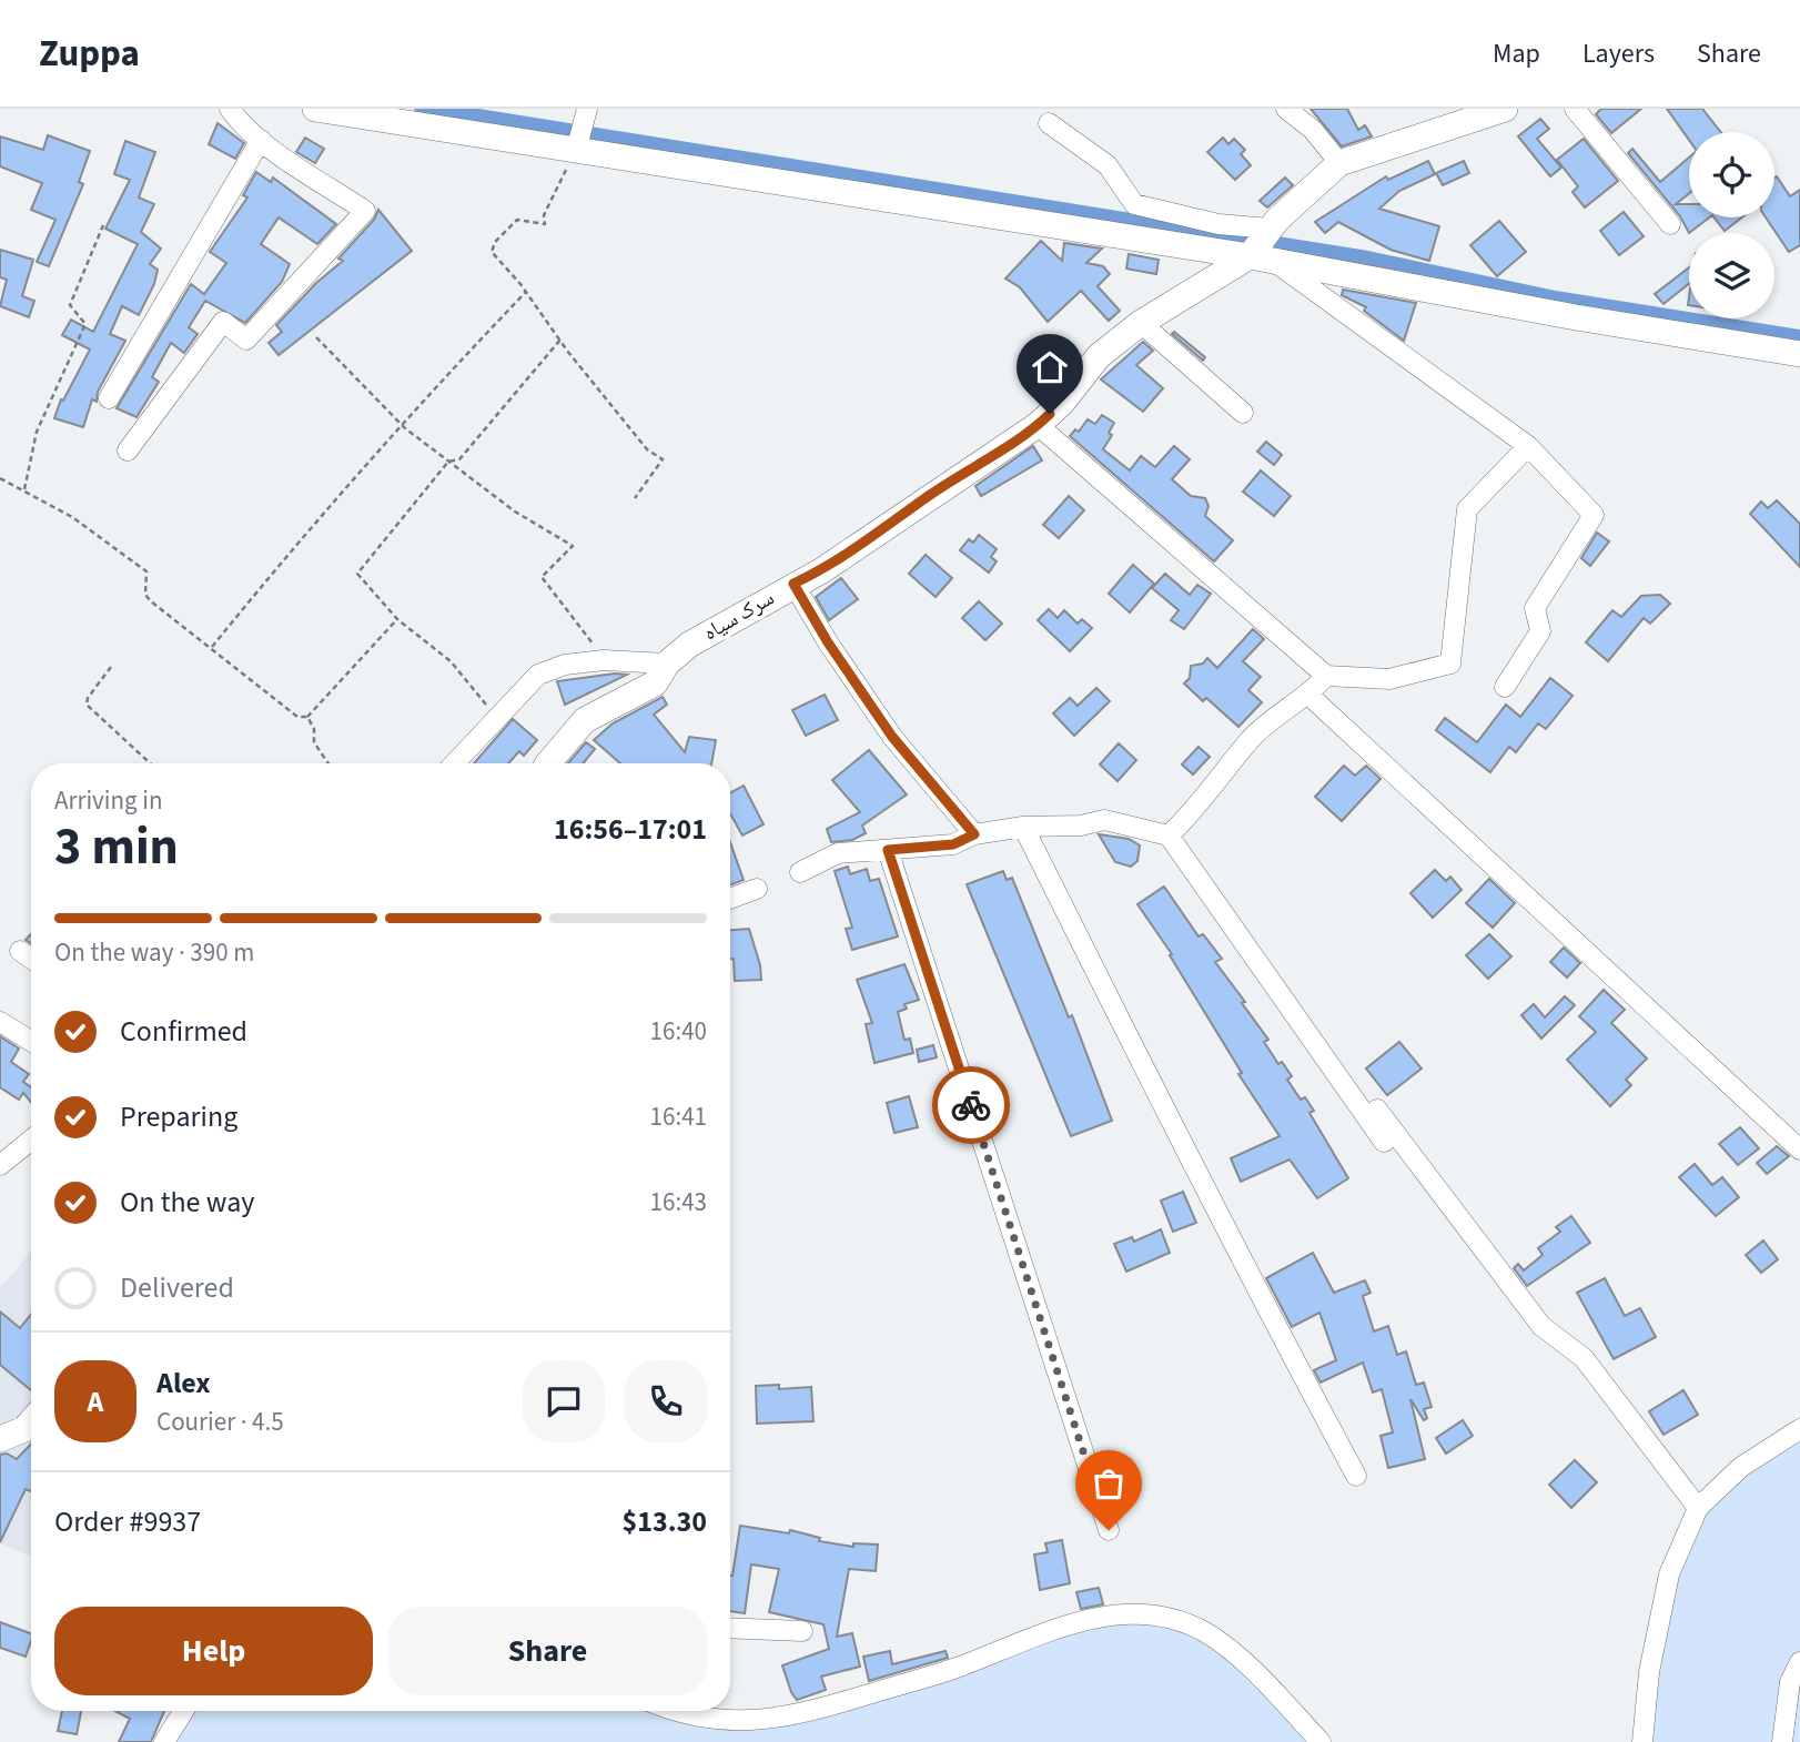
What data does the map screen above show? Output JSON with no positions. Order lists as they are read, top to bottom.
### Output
{
  "streets": {
    "street": ["سرک سیاه"]
  },
  "page": {
    "header": "Zuppa",
    "nav": ["Map", "Layers", "Share"],
    "heading": ["3 min", "Arriving in", "16:56–17:01"],
    "panel": [
      "Alex",
      "Courier · 4.5",
      "Order #9937",
      "$13.30"
    ],
    "bar": "On the way · 390 m",
    "list": [
      ["Confirmed", "16:40"],
      ["Preparing", "16:41"],
      ["On the way", "16:43"],
      "Delivered"
    ],
    "round": "A",
    "buttons": ["Help", "Share"]
  }
}
